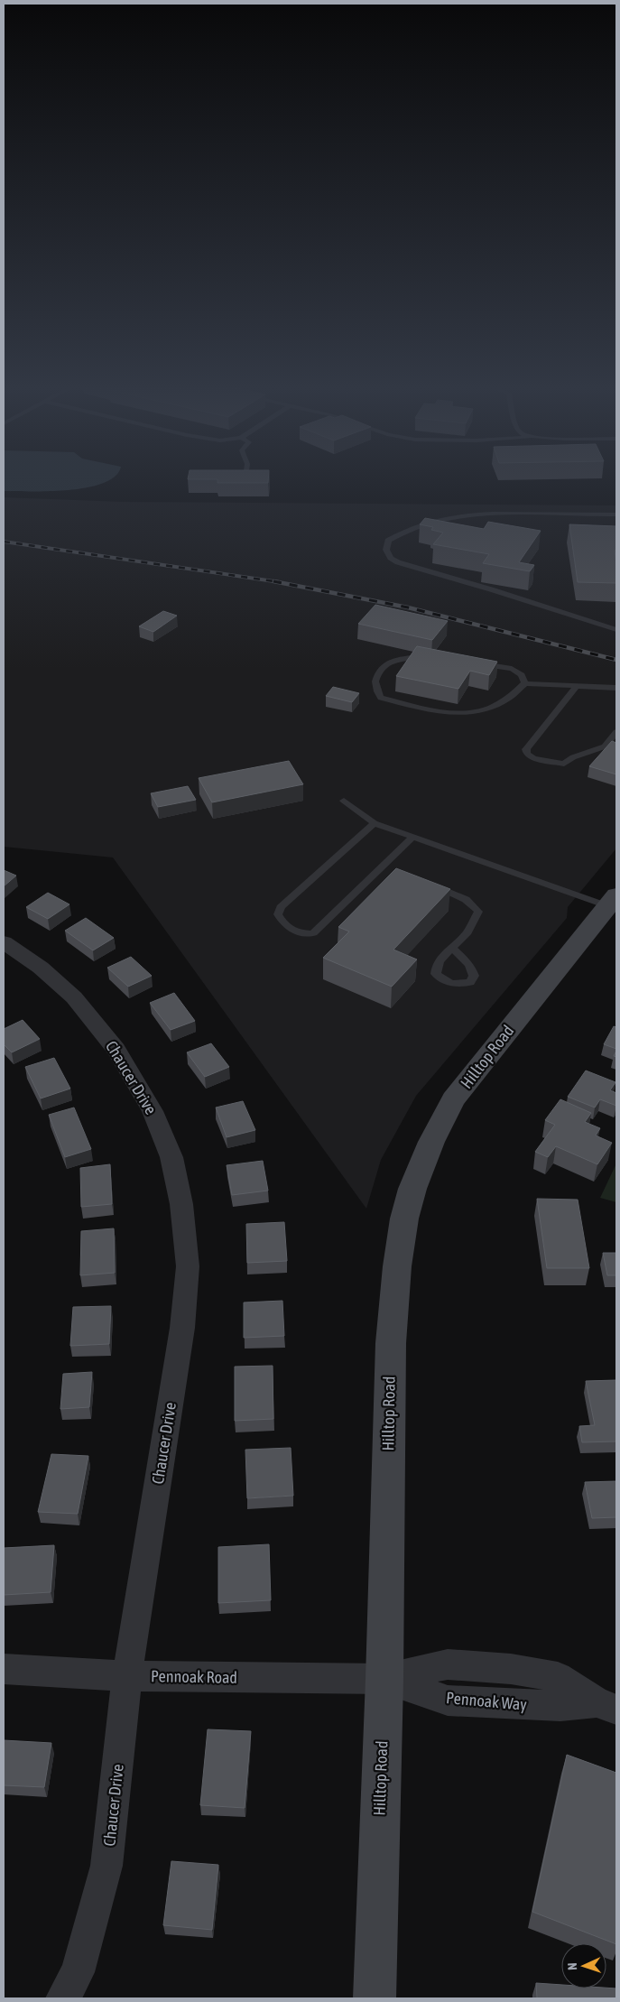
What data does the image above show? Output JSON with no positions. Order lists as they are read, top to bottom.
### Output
{
  "streets": {
    "main road": ["Hilltop Road"],
    "street": ["Chaucer Drive", "Pennoak Road", "Pennoak Way"]
  },
  "crossings": [
    ["Hilltop Road", "Pennoak Road"],
    ["Hilltop Road", "Pennoak Way"],
    ["Chaucer Drive", "Pennoak Road"],
    ["Pennoak Road", "Pennoak Way"]
  ],
  "north": "left"
}
